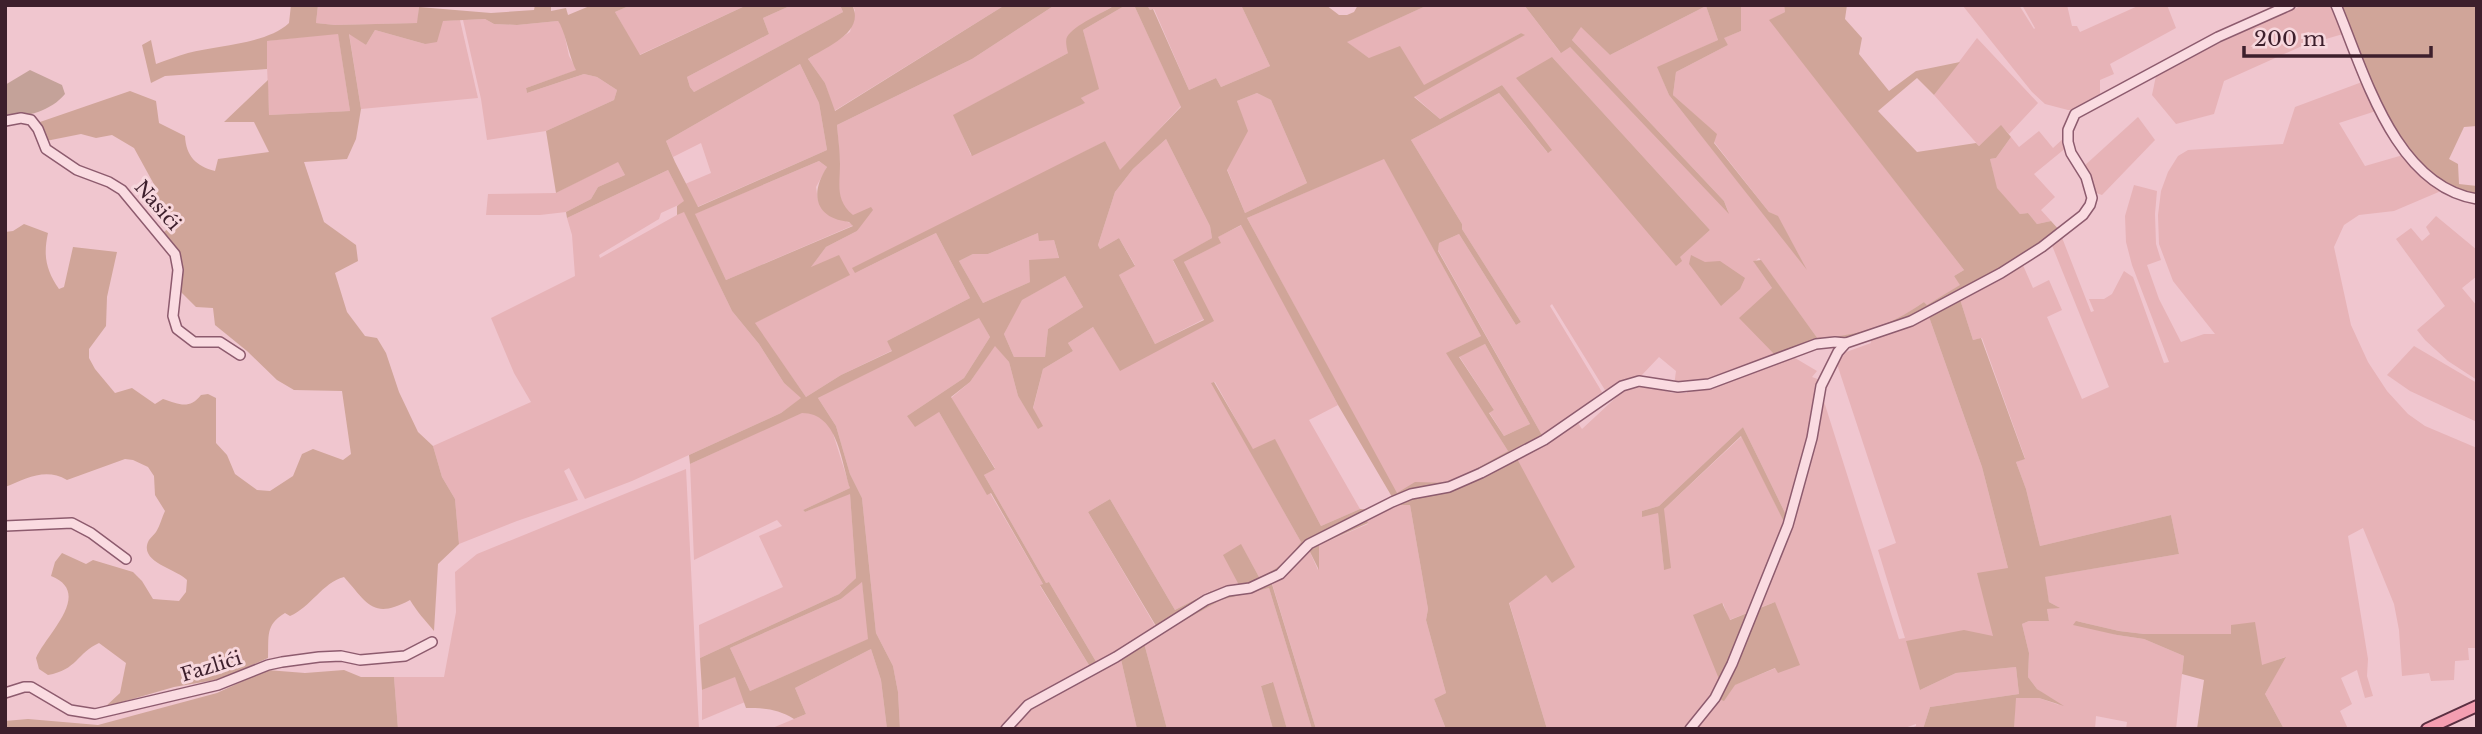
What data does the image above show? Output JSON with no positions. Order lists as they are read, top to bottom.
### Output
{
  "streets": {
    "street": ["Nasići", "Fazlići"]
  },
  "scale_bar": "200 m"
}
